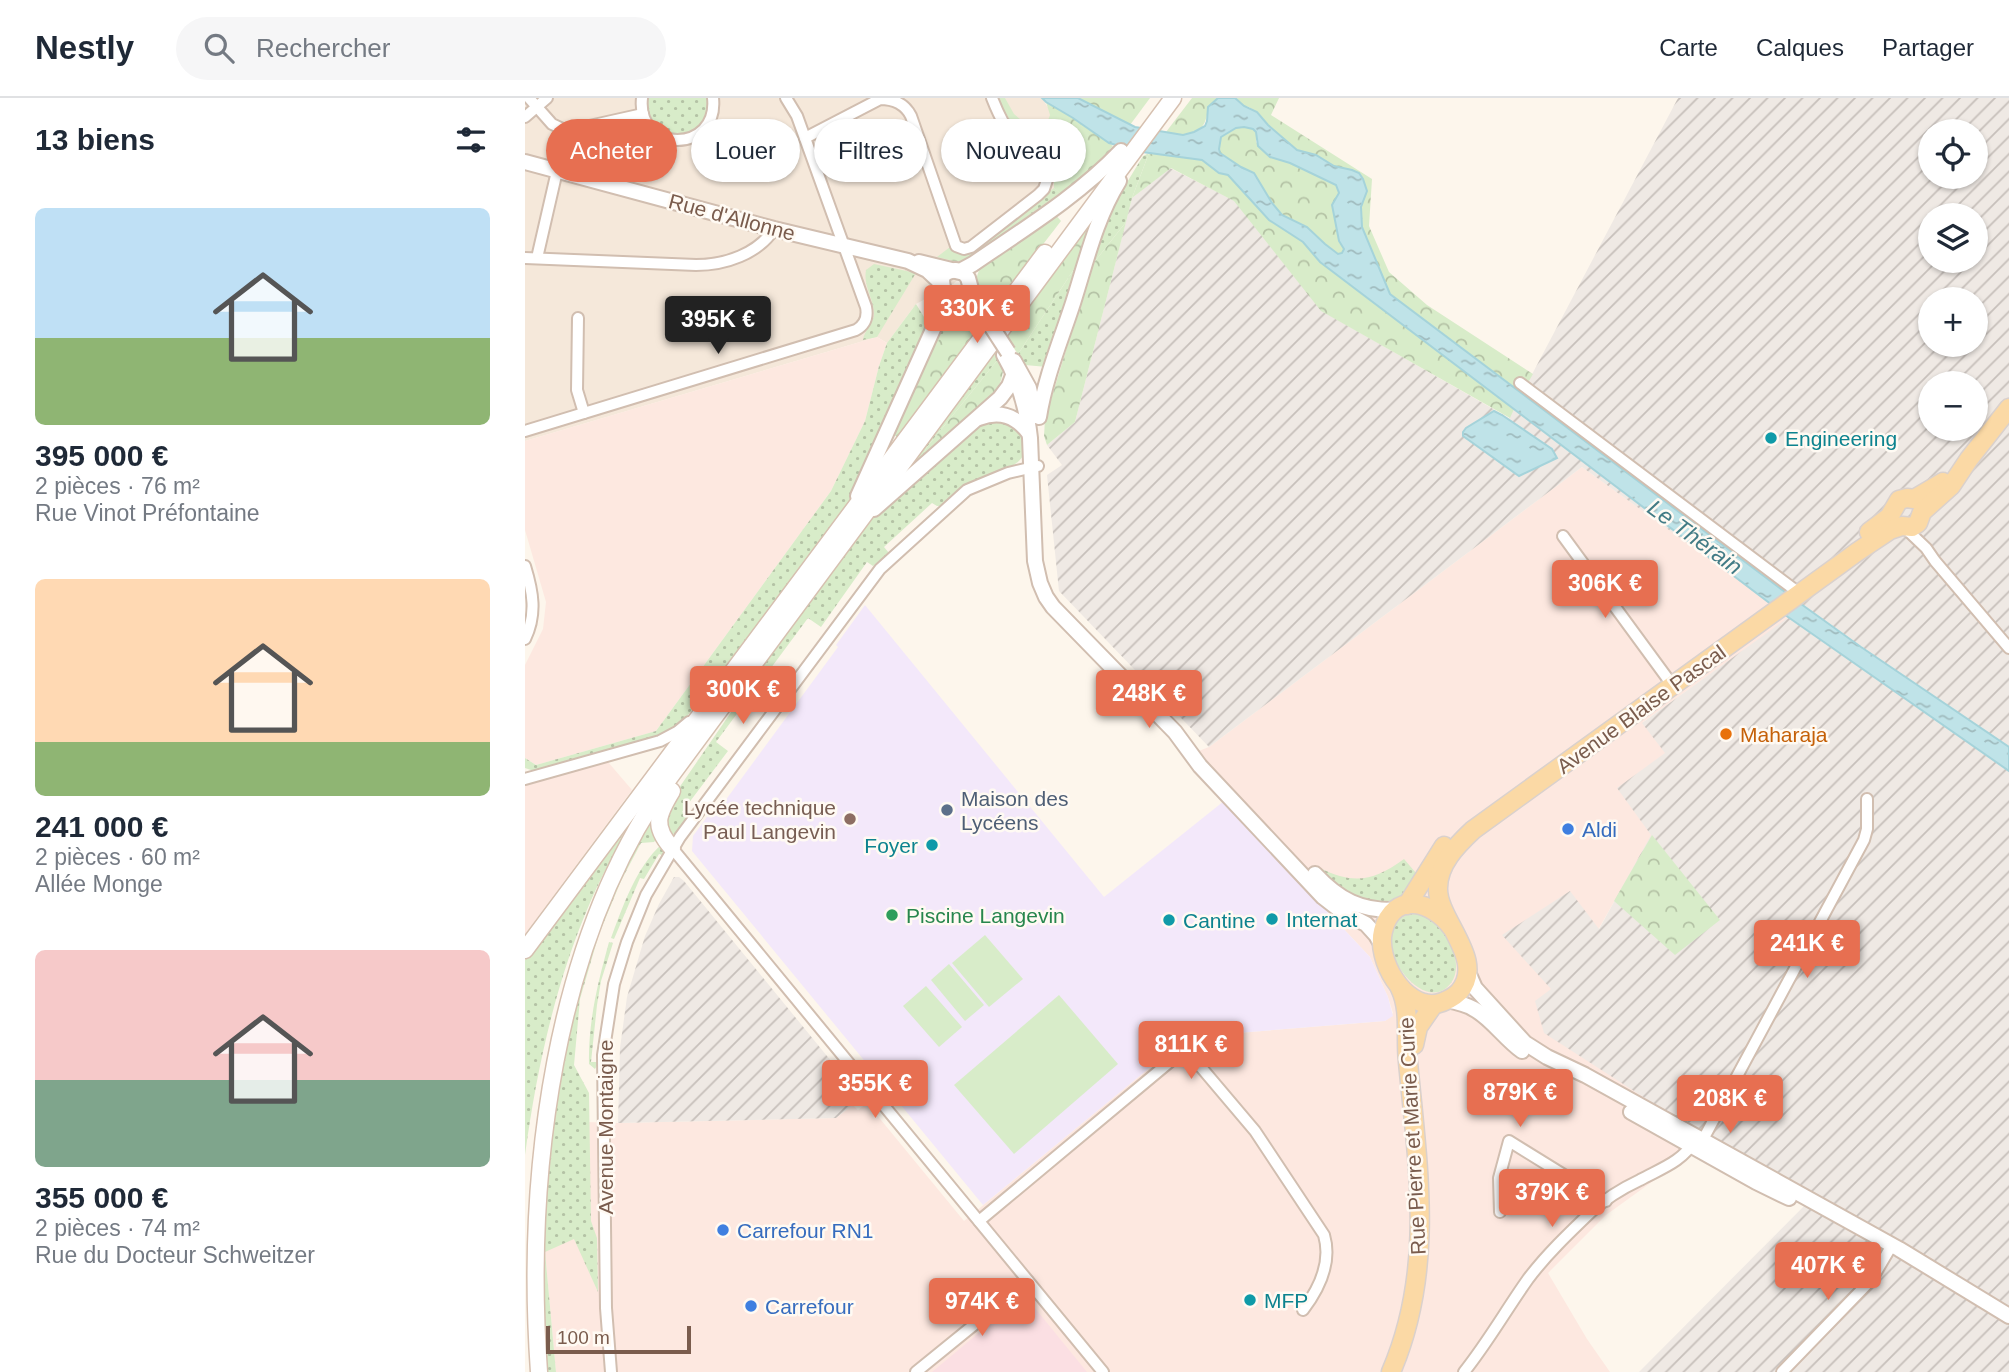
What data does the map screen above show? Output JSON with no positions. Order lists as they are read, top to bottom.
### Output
{
  "streets": {
    "main road": ["Avenue Blaise Pascal", "Rue Pierre et Marie Curie"],
    "street": ["Rue d'Allonne", "Avenue Montaigne"]
  },
  "crossings": [
    ["Rue d'Allonne", "Avenue Blaise Pascal"],
    ["Avenue Blaise Pascal", "Avenue Montaigne"],
    ["Avenue Blaise Pascal", "Rue Pierre et Marie Curie"]
  ],
  "water": ["Le Thérain"],
  "places": [
    "Engineering",
    "Maharaja",
    "Maison des Lycéens",
    "Lycée technique Paul Langevin",
    "Aldi",
    "Foyer",
    "Piscine Langevin",
    "Internat",
    "Cantine",
    "Carrefour RN1",
    "MFP",
    "Carrefour"
  ],
  "scale_bar": "100 m",
  "page": {
    "header": "Nestly",
    "search": "Rechercher",
    "nav": ["Carte", "Calques", "Partager"],
    "heading": "13 biens",
    "map_buttons": ["+", "−"],
    "chip": [
      "Acheter",
      "Louer",
      "Filtres",
      "Nouveau"
    ],
    "list": [
      {
        "name": "395 000 €",
        "note": "2 pièces · 76 m² · Rue Vinot Préfontaine"
      },
      {
        "name": "241 000 €",
        "note": "2 pièces · 60 m² · Allée Monge"
      },
      {
        "name": "355 000 €",
        "note": "2 pièces · 74 m² · Rue du Docteur Schweitzer"
      }
    ],
    "price": [
      "330K €",
      "395K €",
      "306K €",
      "300K €",
      "248K €",
      "241K €",
      "811K €",
      "355K €",
      "879K €",
      "208K €",
      "379K €",
      "407K €",
      "974K €"
    ],
    "scale": "100 m"
  }
}
